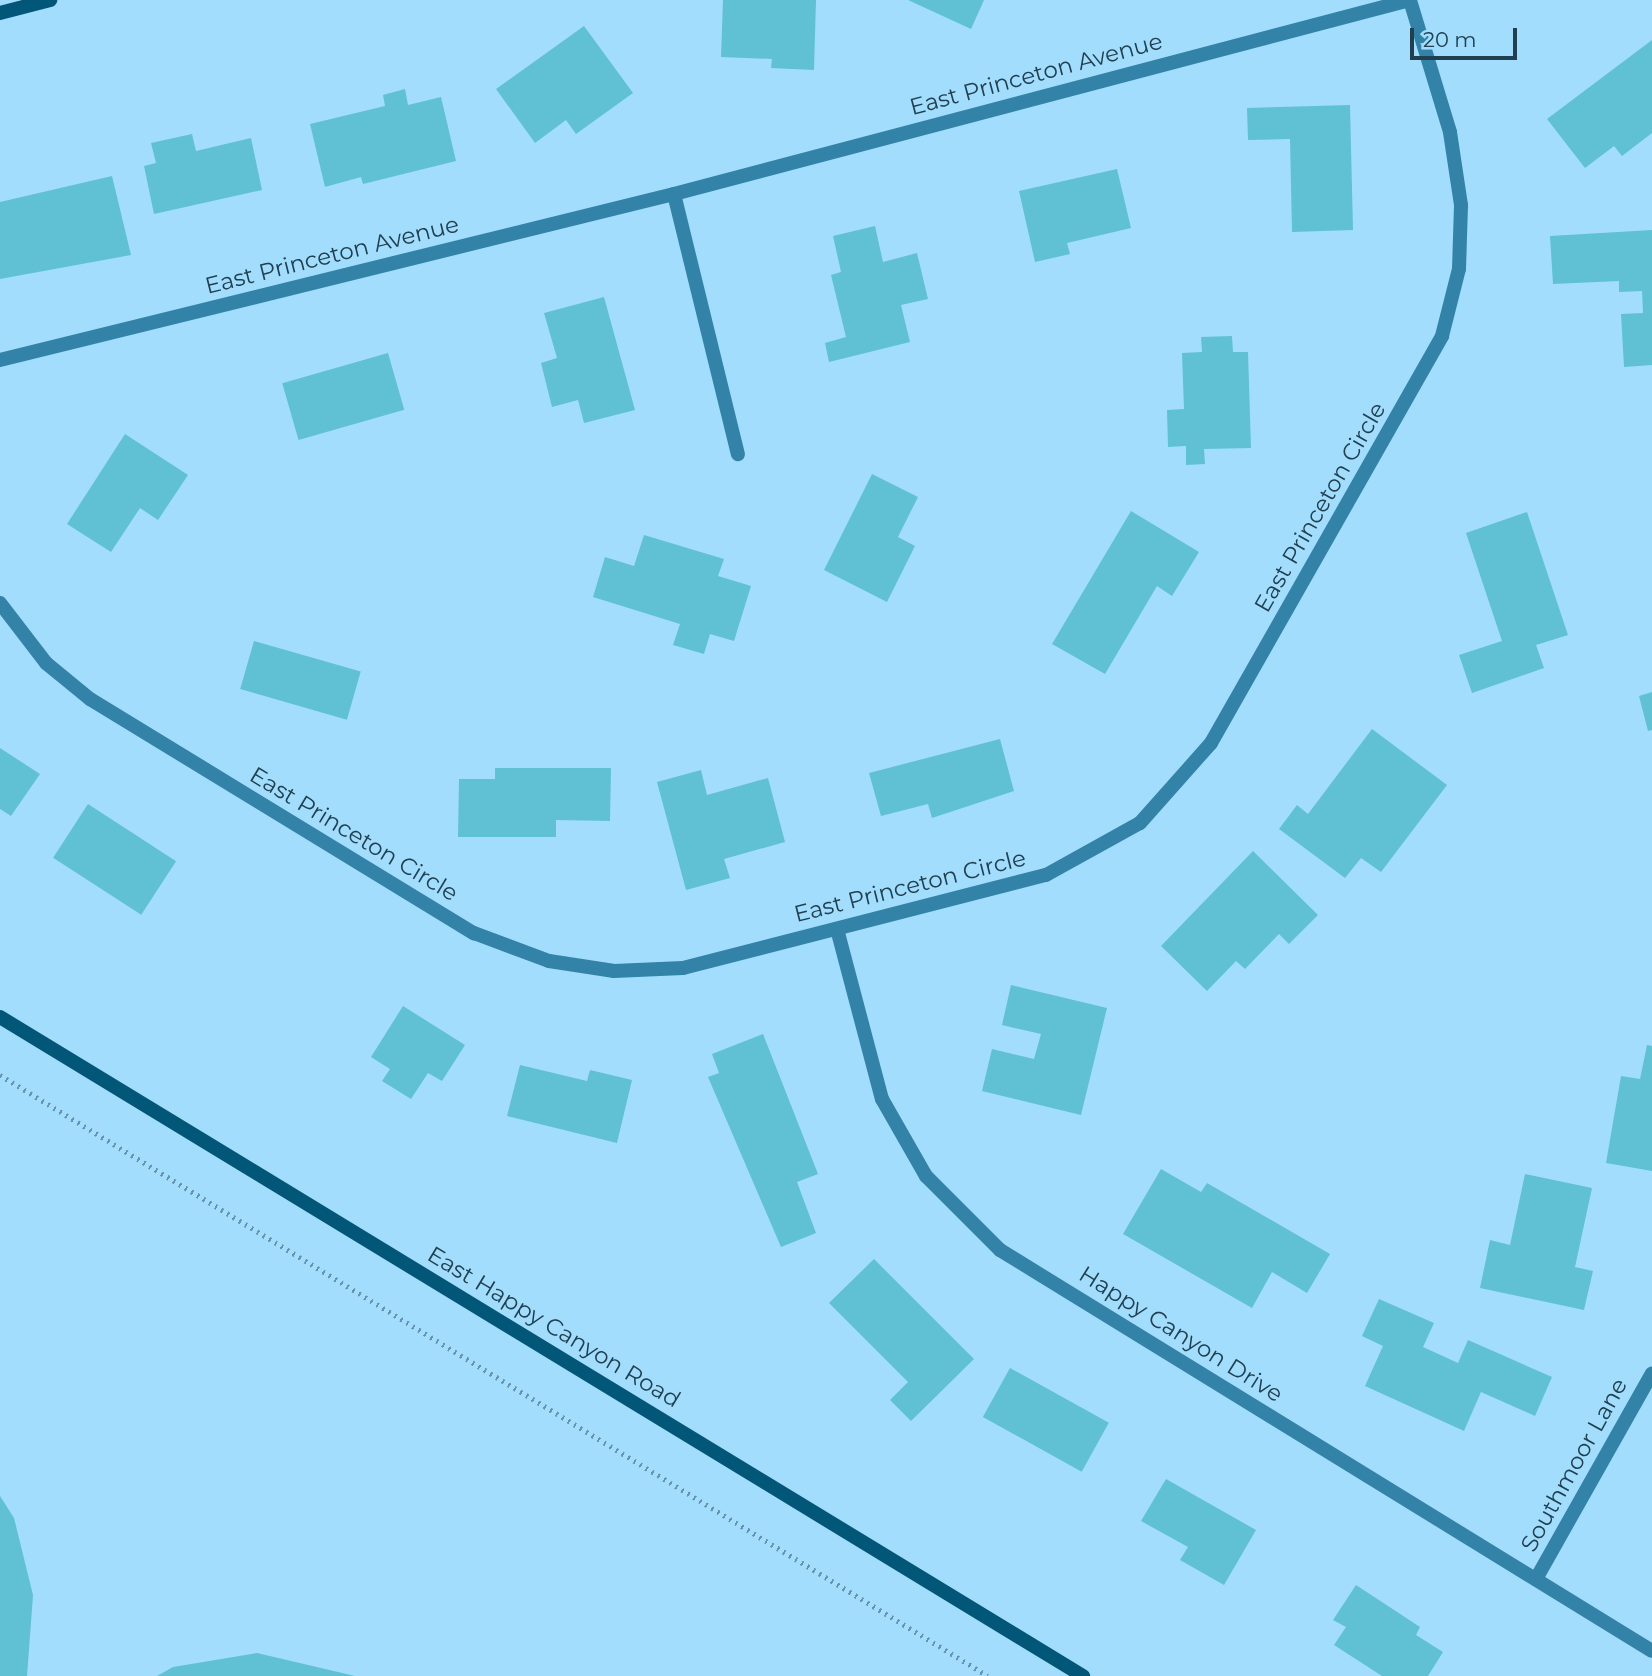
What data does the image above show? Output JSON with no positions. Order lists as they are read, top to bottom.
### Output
{
  "streets": {
    "street": [
      "East Princeton Avenue",
      "East Princeton Circle",
      "East Happy Canyon Road",
      "Happy Canyon Drive",
      "Southmoor Lane"
    ]
  },
  "crossings": [
    ["East Princeton Avenue", "East Princeton Circle"],
    ["East Princeton Circle", "Happy Canyon Drive"],
    ["Happy Canyon Drive", "Southmoor Lane"]
  ],
  "scale_bar": "20 m"
}
